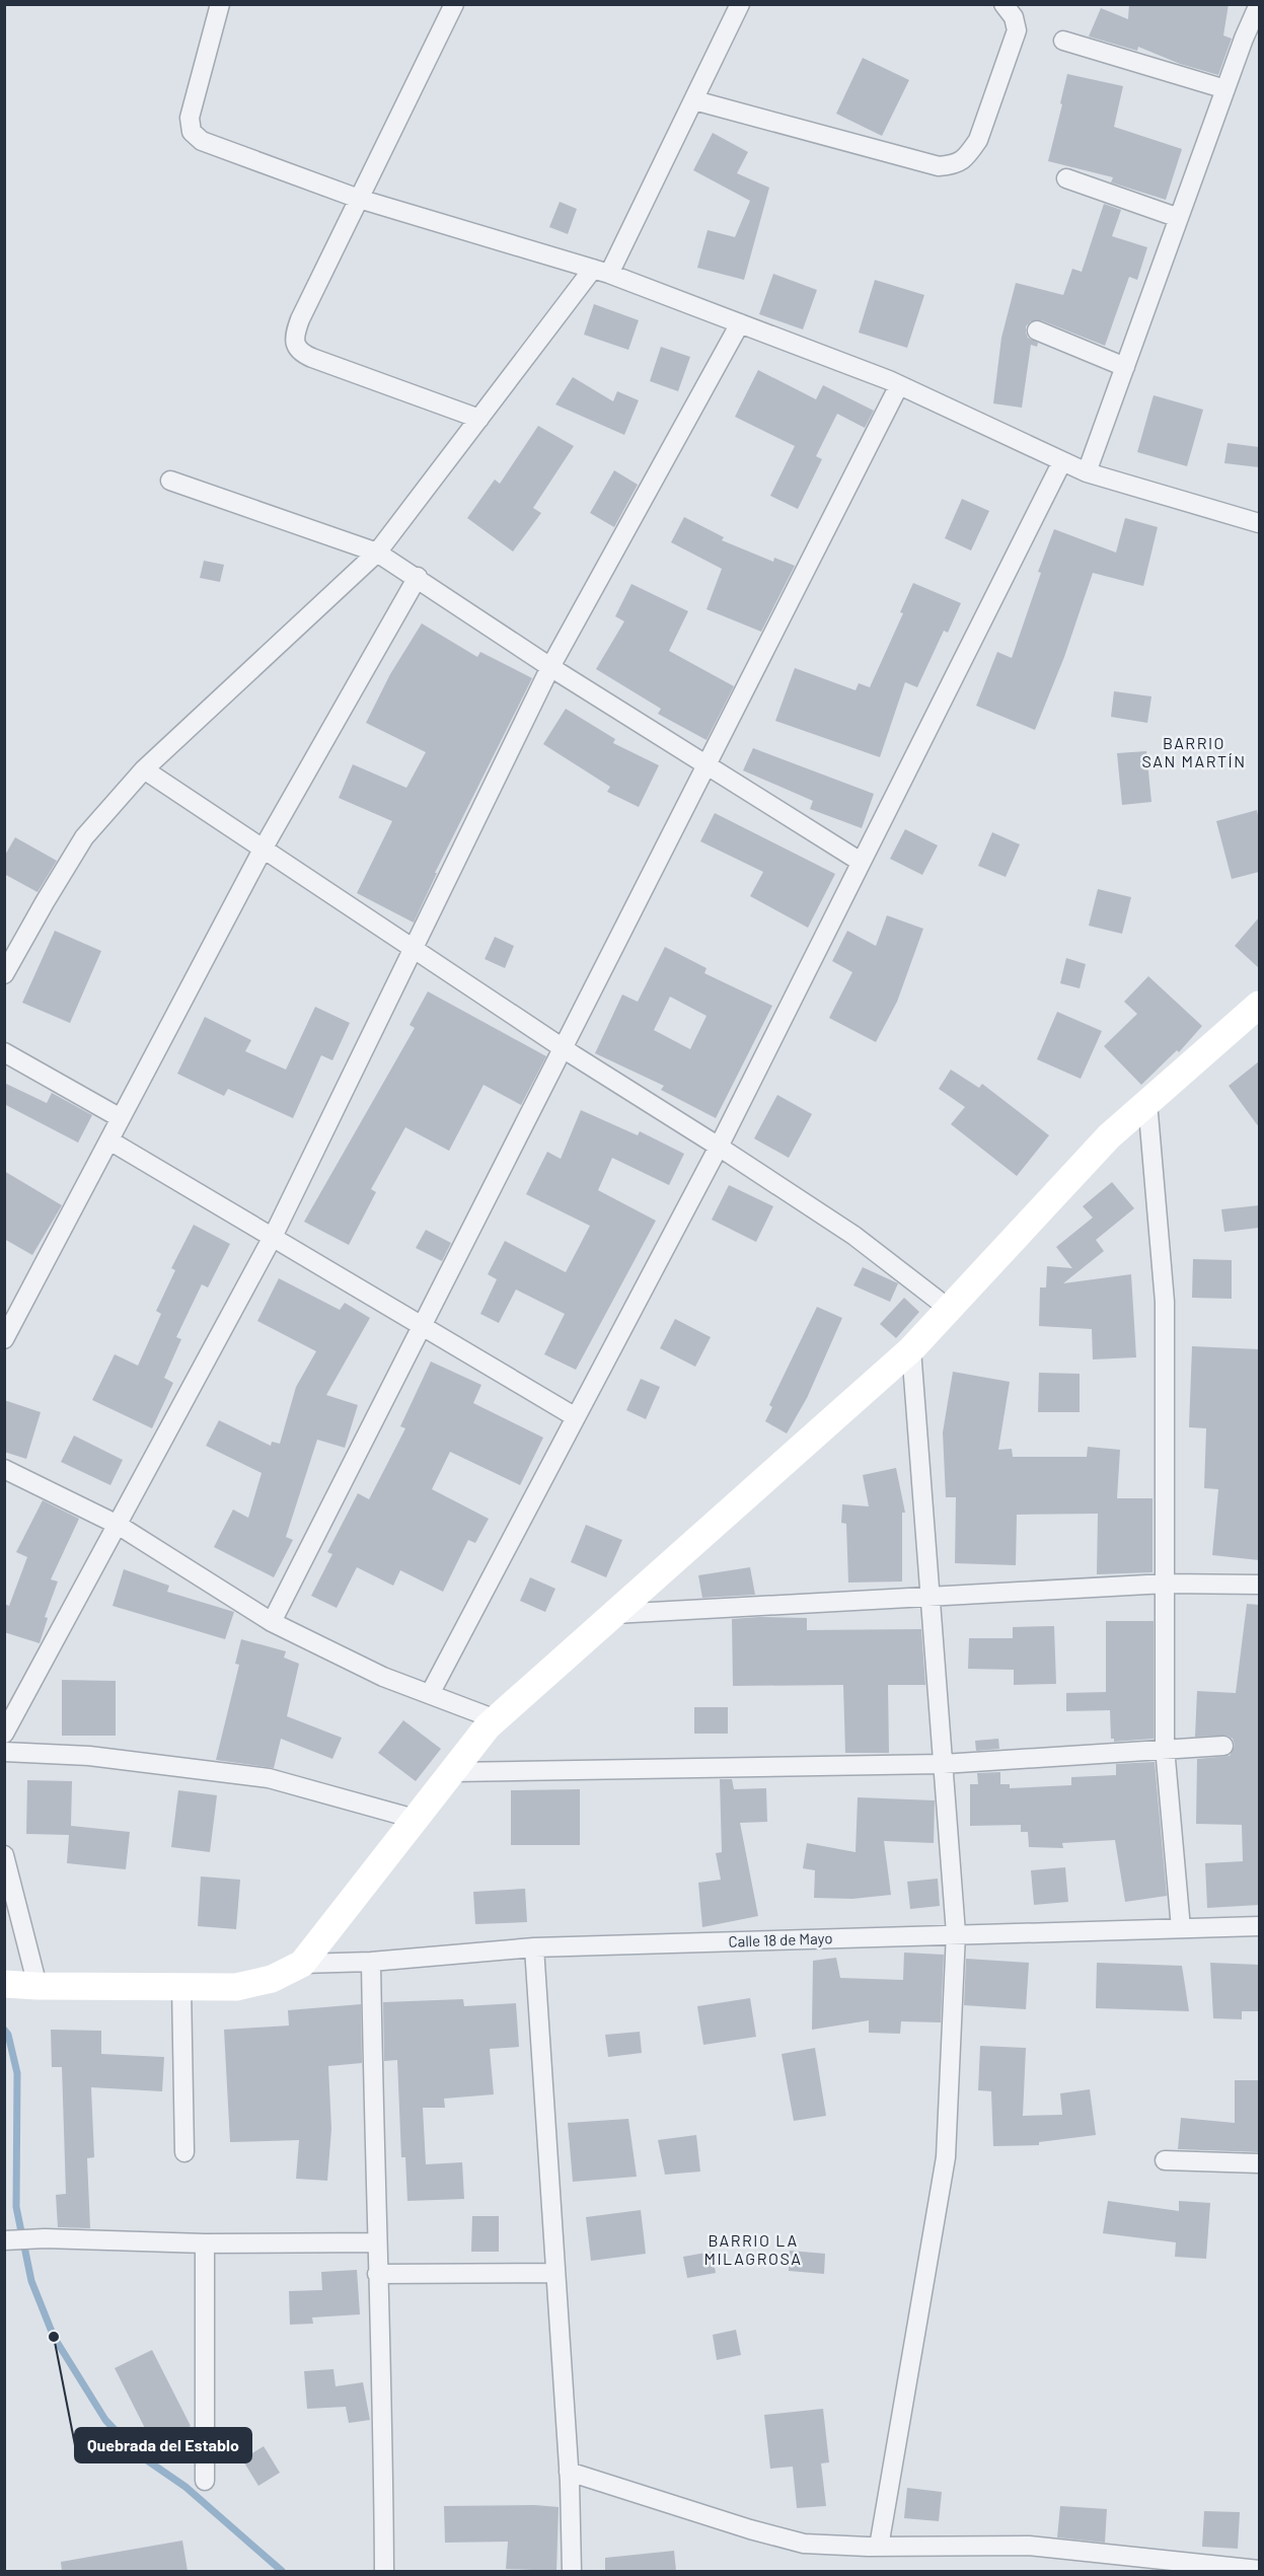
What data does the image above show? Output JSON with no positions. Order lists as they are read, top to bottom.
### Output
{
  "streets": {
    "street": ["Calle 18 de Mayo"]
  },
  "districts": ["BARRIO SAN MARTÍN", "BARRIO LA MILAGROSA"],
  "places": ["Quebrada del Establo"]
}
